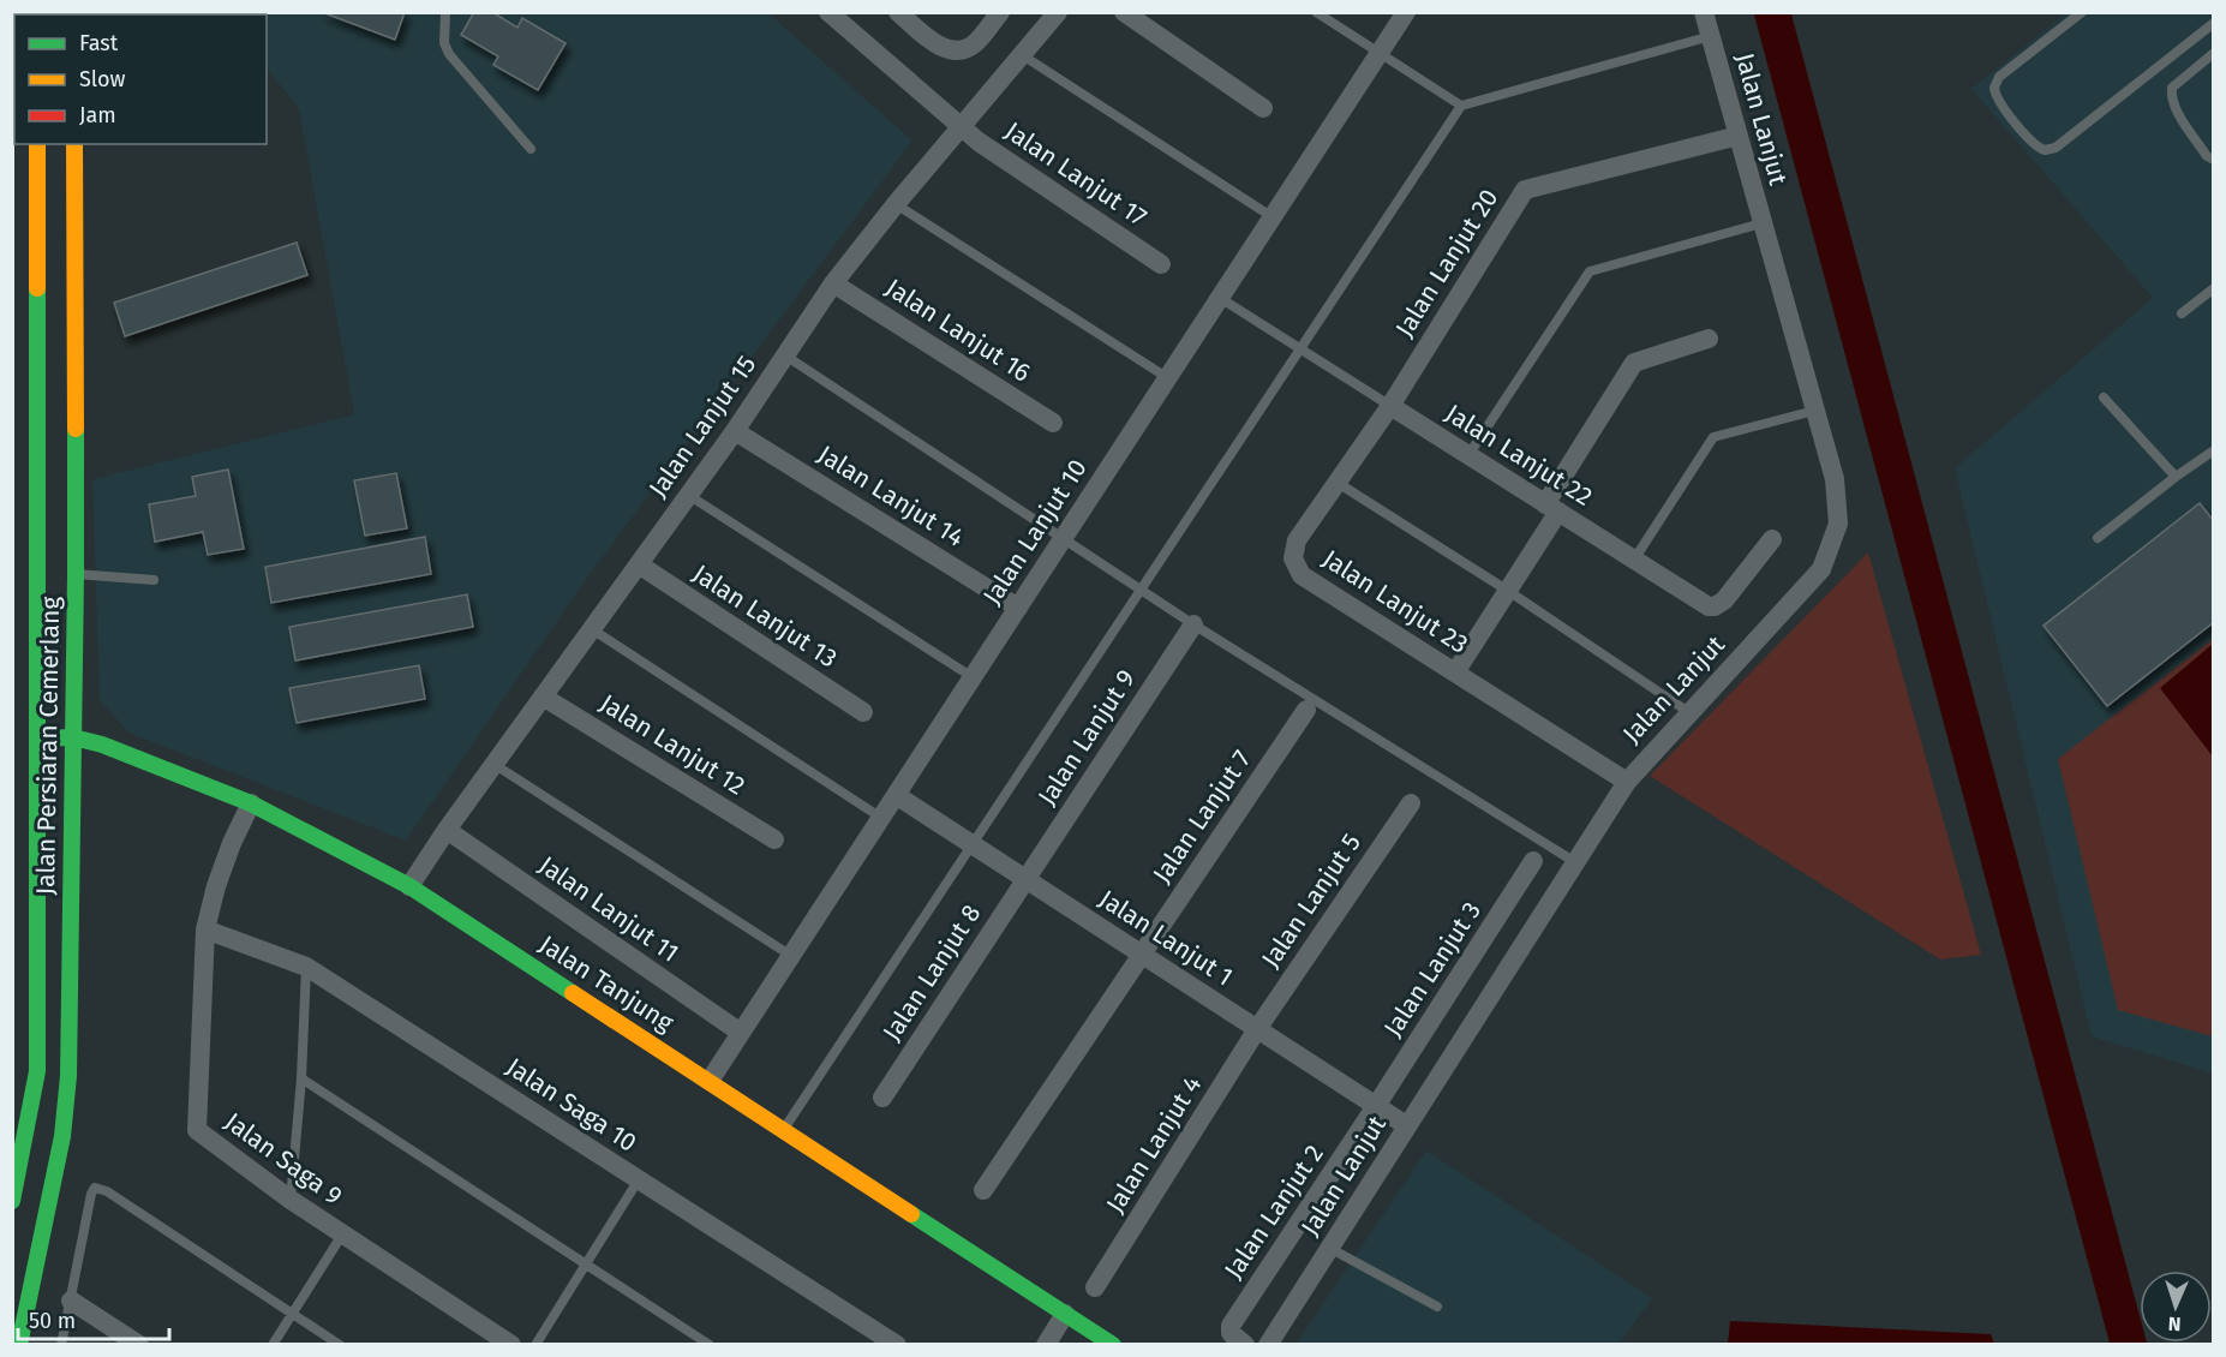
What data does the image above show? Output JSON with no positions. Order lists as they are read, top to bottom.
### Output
{
  "streets": {
    "main road": ["Jalan Persiaran Cemerlang", "Jalan Tanjung"],
    "street": [
      "Jalan Lanjut",
      "Jalan Lanjut 17",
      "Jalan Lanjut 20",
      "Jalan Lanjut 16",
      "Jalan Lanjut 15",
      "Jalan Lanjut 22",
      "Jalan Lanjut 14",
      "Jalan Lanjut 10",
      "Jalan Lanjut 23",
      "Jalan Lanjut 13",
      "Jalan Lanjut 9",
      "Jalan Lanjut 12",
      "Jalan Lanjut 7",
      "Jalan Lanjut 5",
      "Jalan Lanjut 11",
      "Jalan Lanjut 1",
      "Jalan Lanjut 3",
      "Jalan Lanjut 8",
      "Jalan Saga 10",
      "Jalan Lanjut 4",
      "Jalan Saga 9",
      "Jalan Lanjut 2"
    ]
  },
  "crossings": [
    ["Jalan Lanjut", "Jalan Lanjut 20"],
    ["Jalan Lanjut", "Jalan Lanjut 23"],
    ["Jalan Lanjut", "Jalan Lanjut 1"],
    ["Jalan Lanjut 17", "Jalan Lanjut 15"],
    ["Jalan Lanjut 20", "Jalan Lanjut 22"],
    ["Jalan Lanjut 20", "Jalan Lanjut 23"],
    ["Jalan Lanjut 16", "Jalan Lanjut 15"],
    ["Jalan Lanjut 15", "Jalan Lanjut 14"],
    ["Jalan Lanjut 15", "Jalan Lanjut 13"],
    ["Jalan Lanjut 15", "Jalan Lanjut 12"],
    ["Jalan Lanjut 15", "Jalan Lanjut 11"],
    ["Jalan Lanjut 15", "Jalan Tanjung"],
    ["Jalan Lanjut 22", "Jalan Lanjut 10"],
    ["Jalan Lanjut 22", "Jalan Lanjut 23"],
    ["Jalan Lanjut 14", "Jalan Lanjut 10"],
    ["Jalan Lanjut 10", "Jalan Lanjut 11"],
    ["Jalan Lanjut 10", "Jalan Lanjut 1"],
    ["Jalan Lanjut 10", "Jalan Tanjung"],
    ["Jalan Lanjut 9", "Jalan Lanjut 1"],
    ["Jalan Lanjut 9", "Jalan Lanjut 8"],
    ["Jalan Persiaran Cemerlang", "Jalan Tanjung"],
    ["Jalan Lanjut 7", "Jalan Lanjut 1"],
    ["Jalan Lanjut 5", "Jalan Lanjut 1"],
    ["Jalan Lanjut 5", "Jalan Lanjut 4"],
    ["Jalan Lanjut 1", "Jalan Lanjut 3"],
    ["Jalan Lanjut 1", "Jalan Lanjut 8"],
    ["Jalan Lanjut 1", "Jalan Lanjut 4"],
    ["Jalan Lanjut 1", "Jalan Lanjut 2"],
    ["Jalan Lanjut 3", "Jalan Lanjut 2"],
    ["Jalan Tanjung", "Jalan Saga 9"],
    ["Jalan Saga 10", "Jalan Saga 9"]
  ],
  "legend": ["Fast", "Slow", "Jam"],
  "scale_bar": "50 m",
  "north": "bottom"
}
